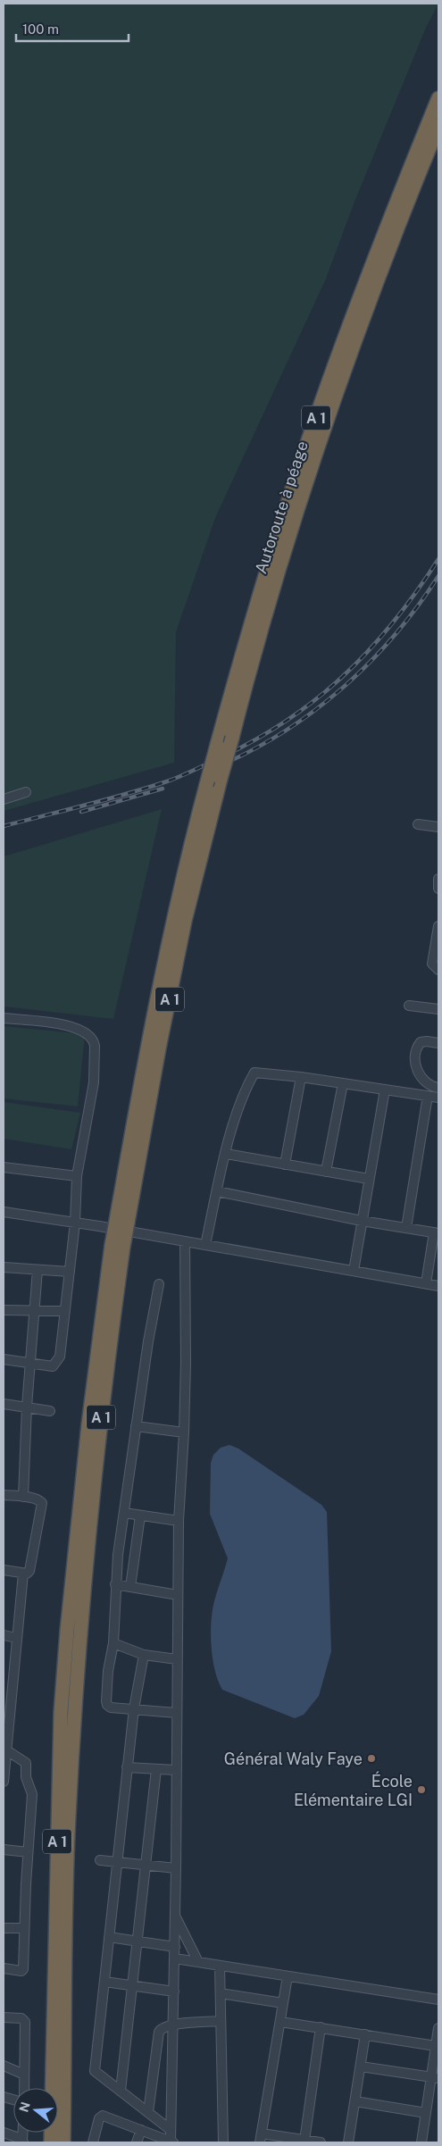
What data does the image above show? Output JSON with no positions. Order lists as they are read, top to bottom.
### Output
{
  "streets": {
    "highway": ["A 1", "Autoroute à péage"]
  },
  "crossings": [
    ["A 1", "Autoroute à péage"]
  ],
  "places": ["Général Waly Faye", "École Elémentaire LGI"],
  "scale_bar": "100 m",
  "north": "left"
}
